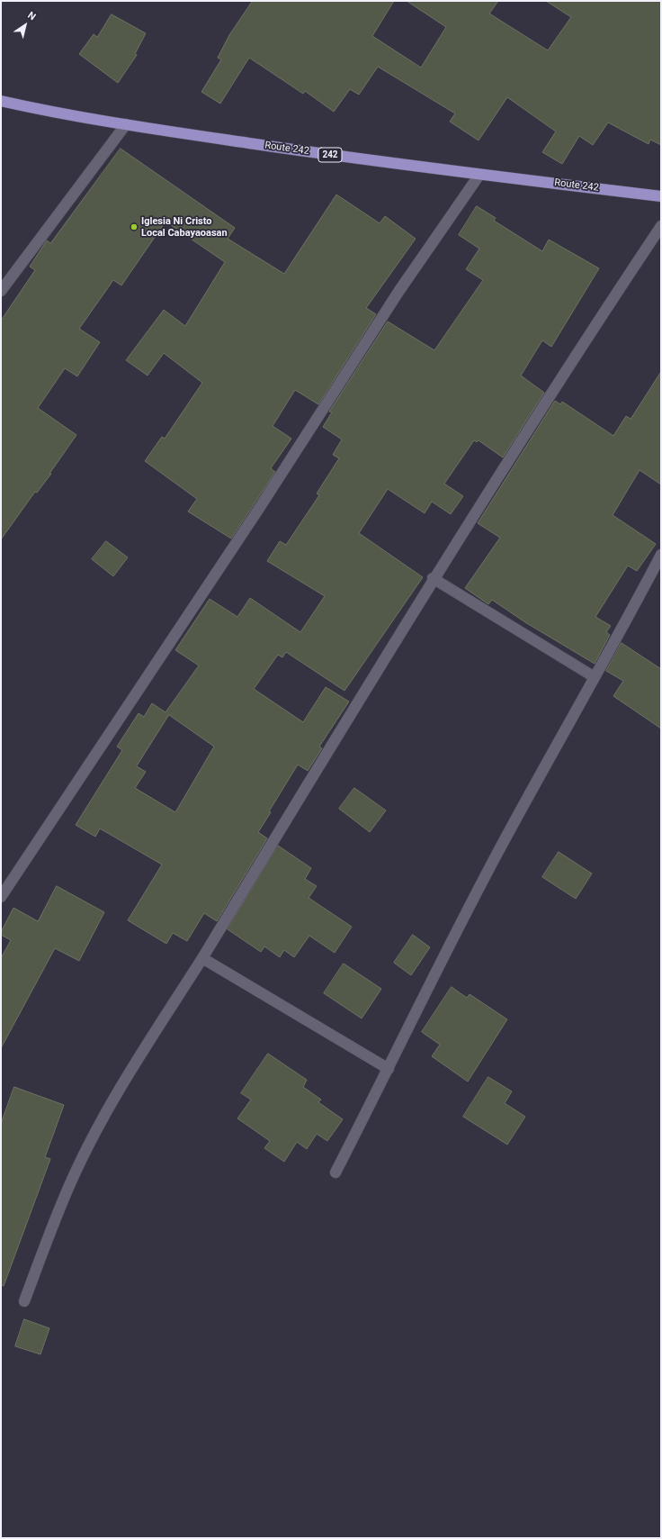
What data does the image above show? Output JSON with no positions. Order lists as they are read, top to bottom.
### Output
{
  "streets": {
    "main road": ["Route 242", "242"]
  },
  "places": ["Iglesia Ni Cristo Local Cabayaoasan"],
  "north": "top right"
}
